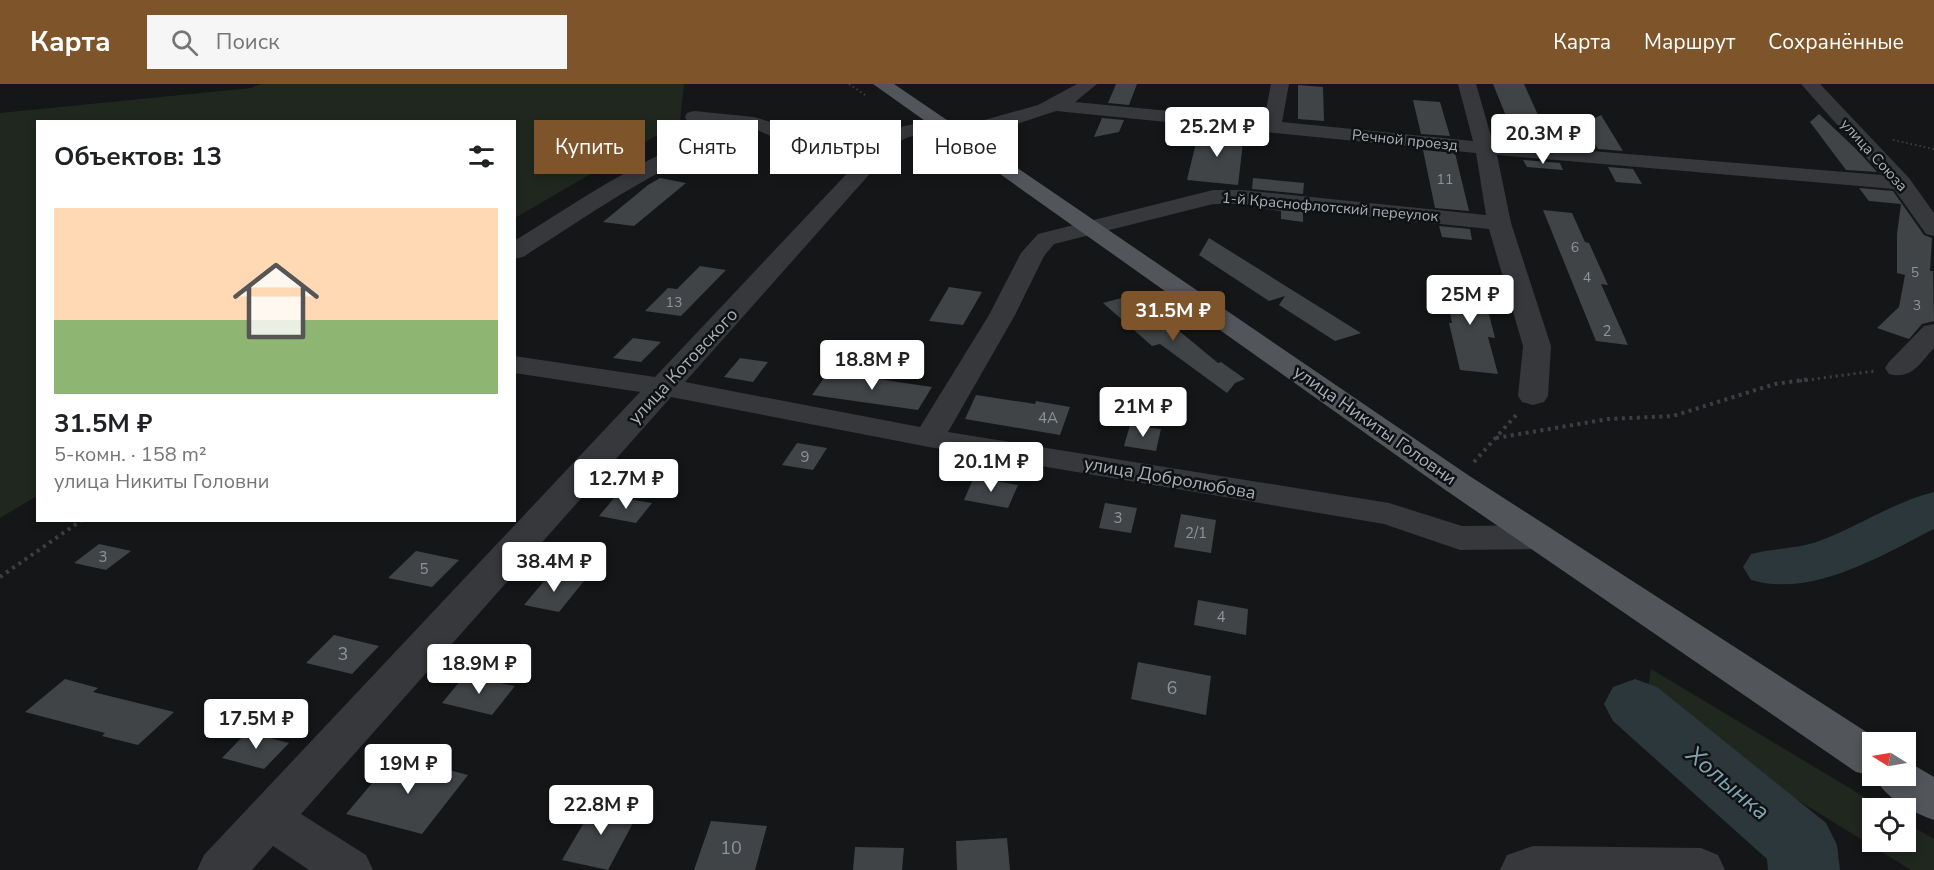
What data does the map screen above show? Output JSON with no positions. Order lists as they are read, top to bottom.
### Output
{
  "streets": {
    "main road": ["улица Никиты Головни"],
    "street": [
      "Речной проезд",
      "улица Союза",
      "1-й Краснофлотский переулок",
      "улица Котовского",
      "улица Добролюбова"
    ]
  },
  "crossings": [
    ["Речной проезд", "улица Союза"],
    ["Речной проезд", "улица Котовского"],
    ["1-й Краснофлотский переулок", "улица Никиты Головни"],
    ["1-й Краснофлотский переулок", "улица Добролюбова"],
    ["улица Котовского", "улица Добролюбова"],
    ["улица Никиты Головни", "улица Добролюбова"]
  ],
  "water": ["Холынка"],
  "house_numbers": [
    "11",
    "6",
    "5",
    "4",
    "13",
    "3",
    "2",
    "4А",
    "9",
    "3",
    "2/1",
    "3",
    "5",
    "4",
    "3",
    "6",
    "10"
  ],
  "north": "left",
  "page": {
    "header": "Карта",
    "search": "Поиск",
    "nav": ["Карта", "Маршрут", "Сохранённые"],
    "price": [
      "25.2M ₽",
      "20.3M ₽",
      "25M ₽",
      "31.5M ₽",
      "18.8M ₽",
      "21M ₽",
      "20.1M ₽",
      "12.7M ₽",
      "38.4M ₽",
      "18.9M ₽",
      "17.5M ₽",
      "19M ₽",
      "22.8M ₽"
    ],
    "chip": [
      "Купить",
      "Снять",
      "Фильтры",
      "Новое"
    ],
    "heading": "Объектов: 13",
    "list": [
      {
        "name": "31.5M ₽",
        "note": "5-комн. · 158 m² · улица Никиты Головни"
      }
    ]
  }
}
